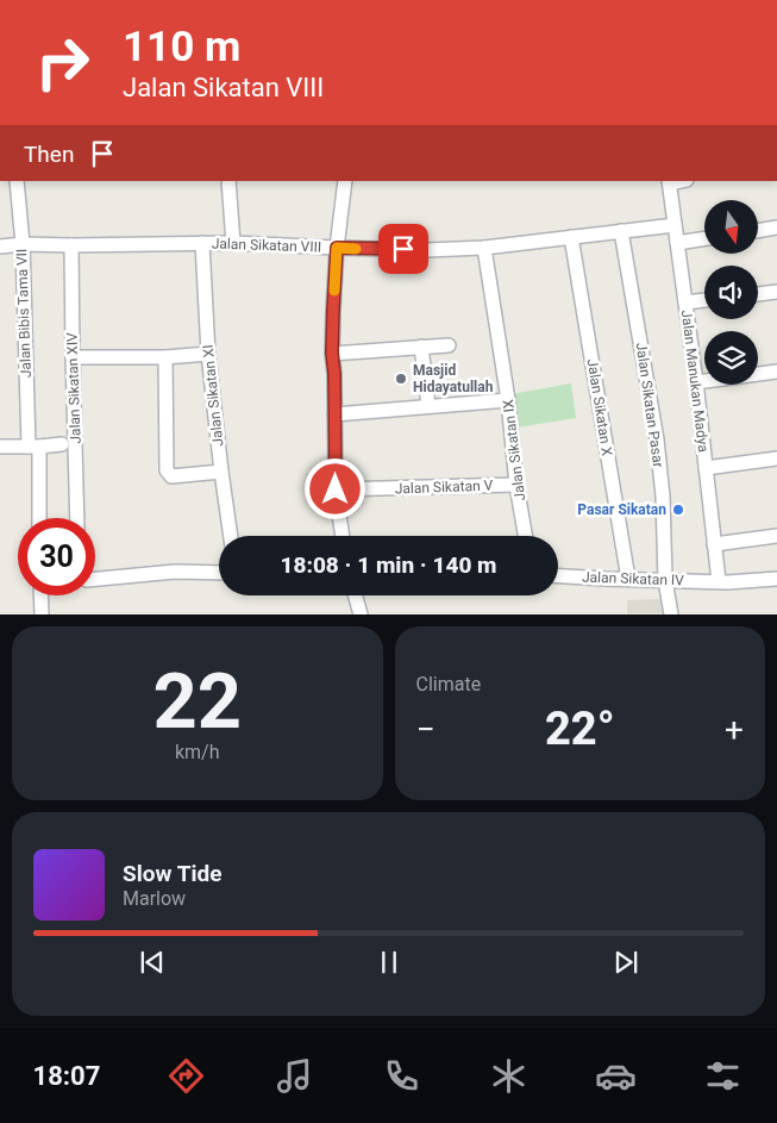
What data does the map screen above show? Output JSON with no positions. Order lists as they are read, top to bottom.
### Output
{
  "streets": {
    "street": [
      "Jalan Sikatan VIII",
      "Jalan Bibis Tama VII",
      "Jalan Manukan Madya",
      "Jalan Sikatan XIV",
      "Jalan Sikatan XI",
      "Jalan Sikatan Pasar",
      "Jalan Sikatan X",
      "Jalan Sikatan IX",
      "Jalan Sikatan V",
      "Jalan Sikatan IV"
    ]
  },
  "crossings": [
    ["Jalan Sikatan VIII", "Jalan Bibis Tama VII"],
    ["Jalan Sikatan VIII", "Jalan Manukan Madya"],
    ["Jalan Sikatan VIII", "Jalan Sikatan XIV"],
    ["Jalan Sikatan VIII", "Jalan Sikatan XI"],
    ["Jalan Sikatan VIII", "Jalan Sikatan Pasar"],
    ["Jalan Sikatan VIII", "Jalan Sikatan X"],
    ["Jalan Sikatan VIII", "Jalan Sikatan IX"],
    ["Jalan Manukan Madya", "Jalan Sikatan IV"],
    ["Jalan Sikatan Pasar", "Jalan Sikatan IV"],
    ["Jalan Sikatan X", "Jalan Sikatan IV"],
    ["Jalan Sikatan IX", "Jalan Sikatan V"]
  ],
  "places": ["Masjid Hidayatullah", "Pasar Sikatan"],
  "north": "bottom",
  "page": {
    "turn": ["110 m", "Jalan Sikatan VIII"],
    "then": "Then",
    "limit": "30",
    "trip": "18:08 · 1 min · 140 m",
    "tile": [
      ["22", "km/h"],
      "Climate"
    ],
    "heat": ["−", "22°", "+"],
    "song": ["Slow Tide", "Marlow"],
    "tabs": "18:07"
  }
}
